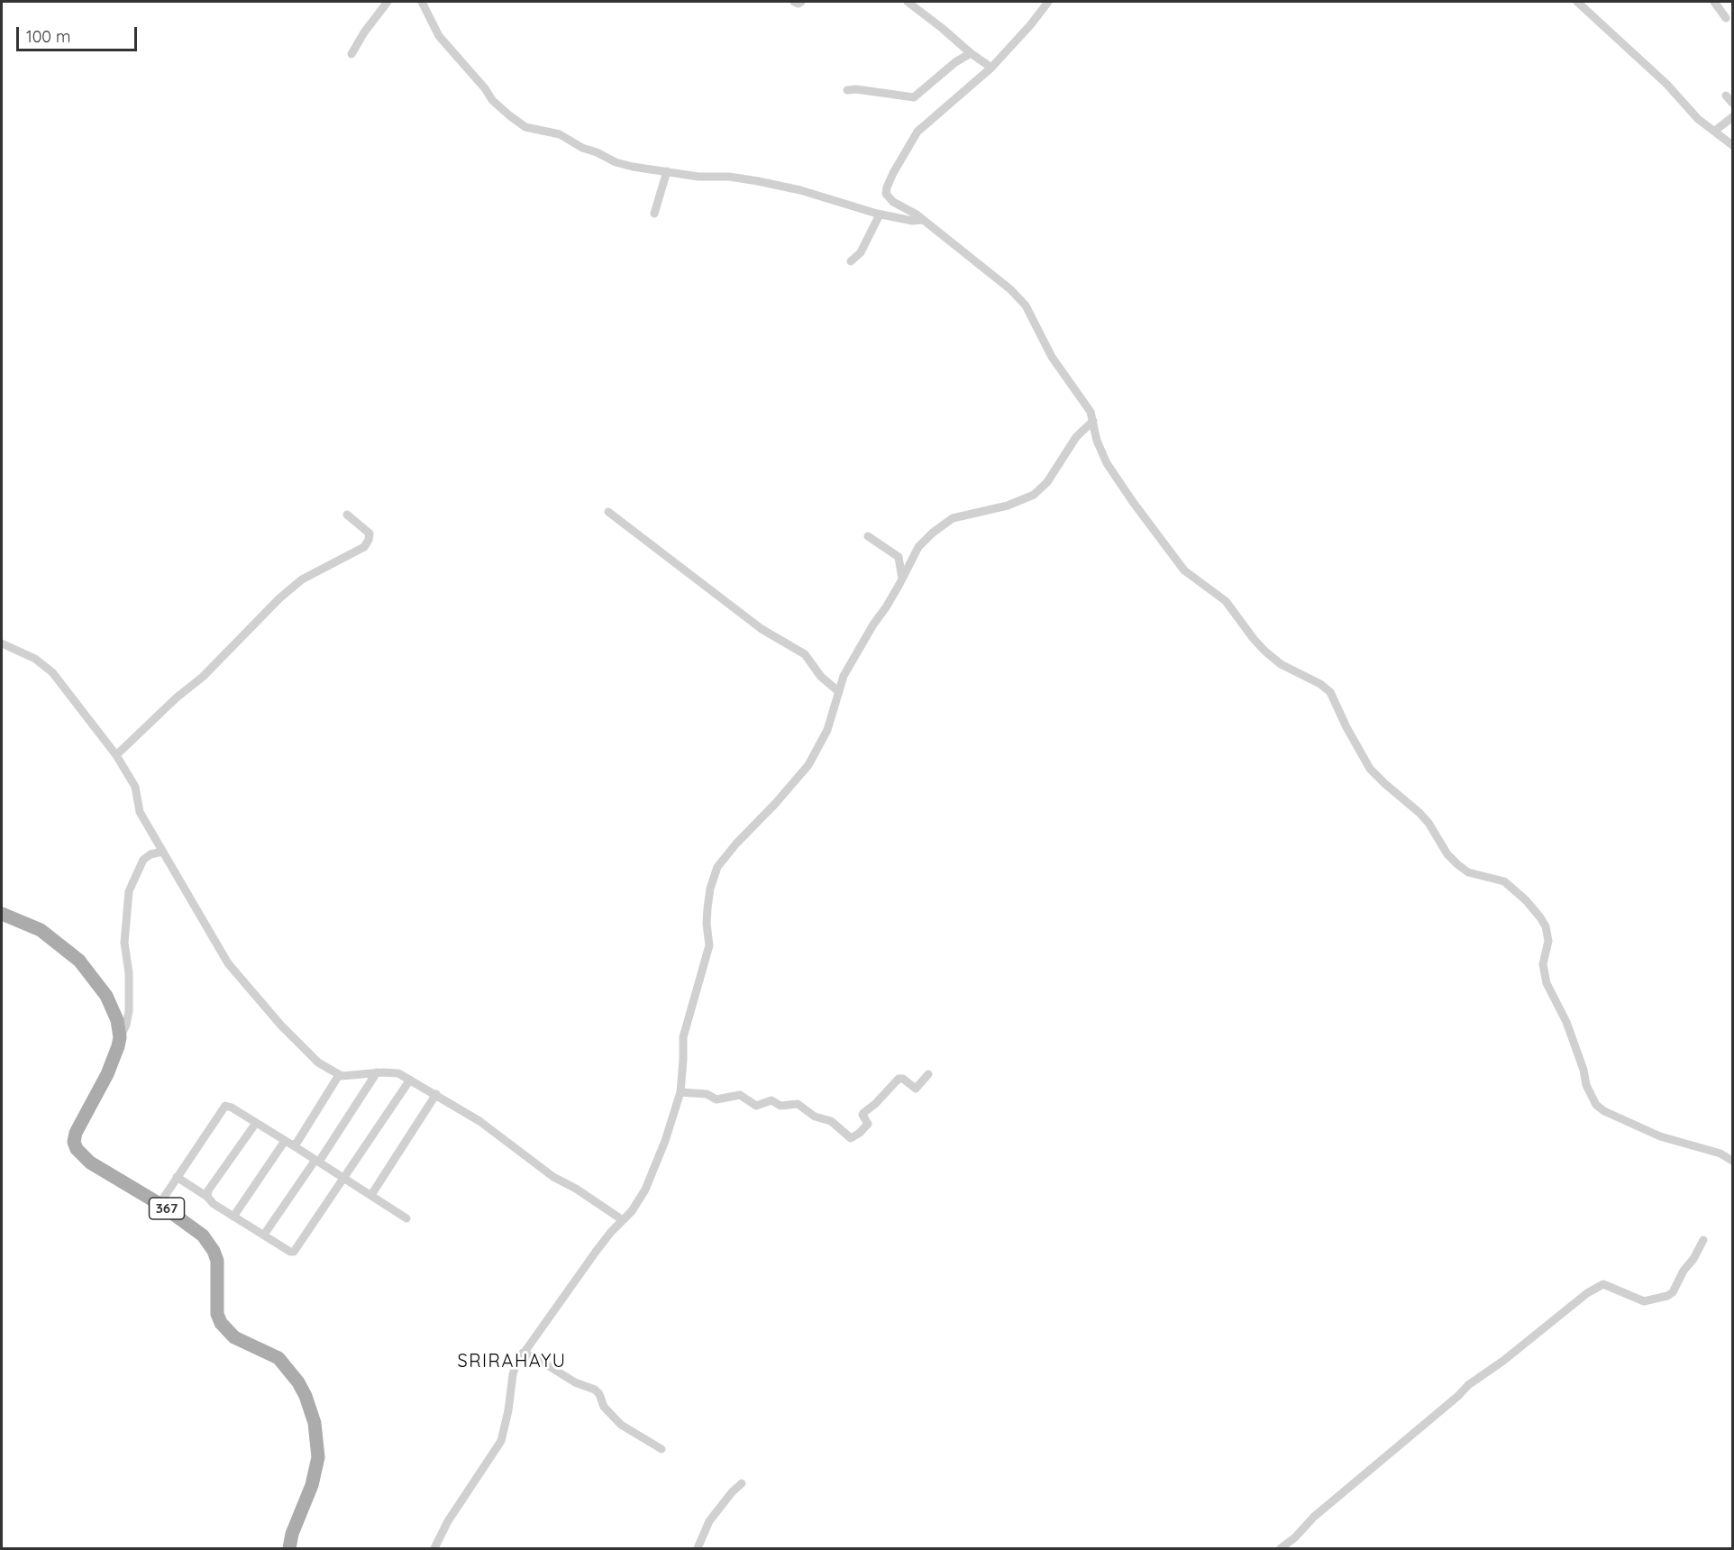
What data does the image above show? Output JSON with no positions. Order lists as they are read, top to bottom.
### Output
{
  "streets": {
    "main road": ["367"]
  },
  "districts": ["SRIRAHAYU"],
  "scale_bar": "100 m"
}
